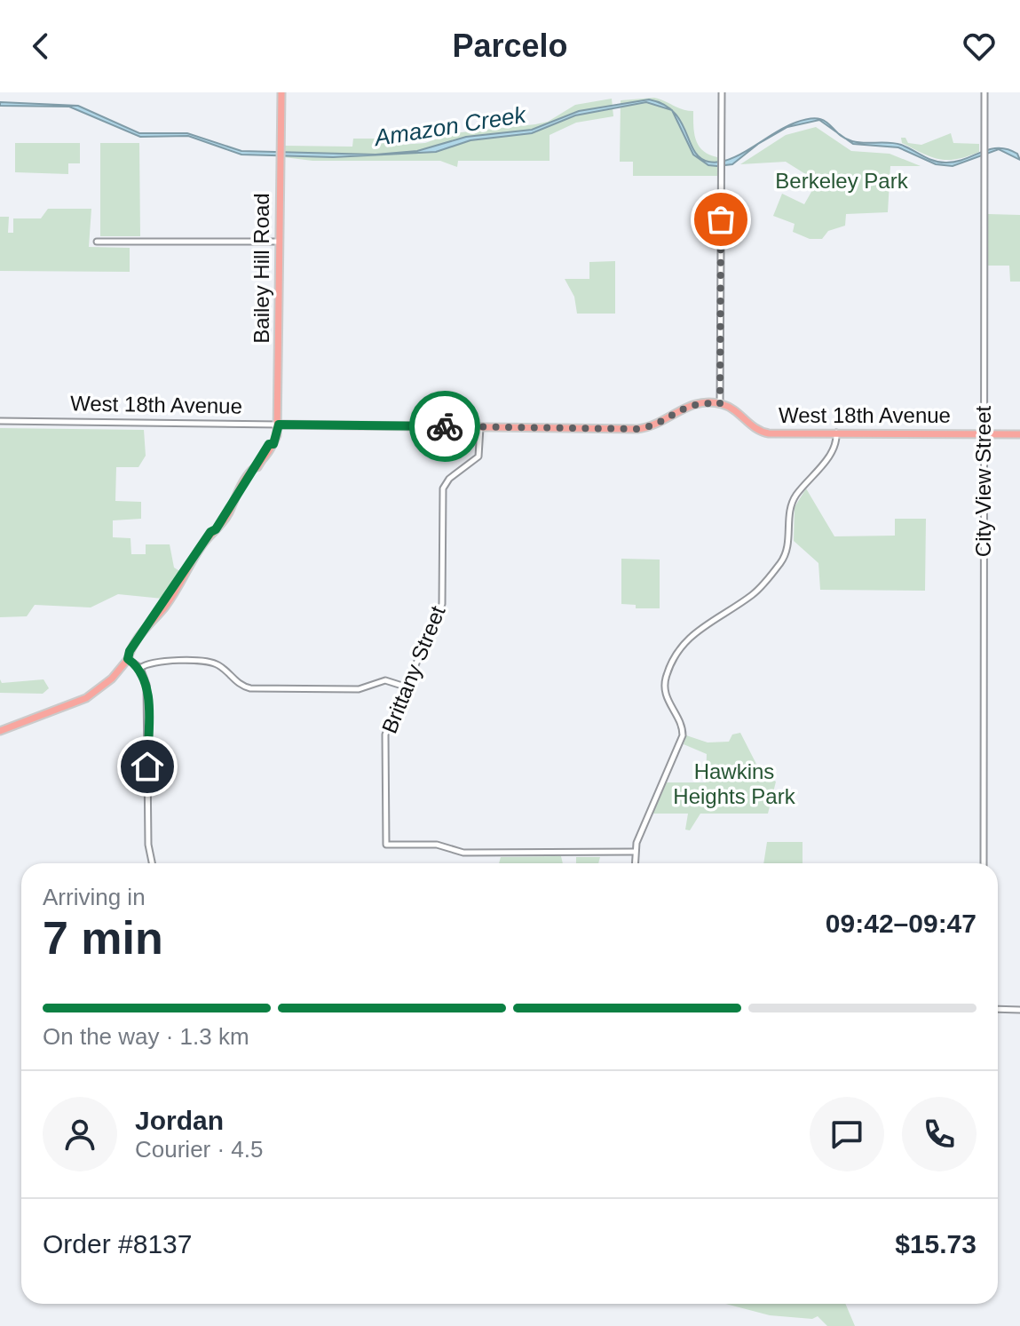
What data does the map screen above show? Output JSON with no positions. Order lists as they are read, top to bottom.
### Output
{
  "streets": {
    "main road": ["Bailey Hill Road", "West 18th Avenue"],
    "street": ["City View Street", "Brittany Street"]
  },
  "crossings": [
    ["Bailey Hill Road", "West 18th Avenue"],
    ["West 18th Avenue", "City View Street"],
    ["West 18th Avenue", "Brittany Street"]
  ],
  "water": ["Amazon Creek"],
  "parks": ["Berkeley Park", "Hawkins Heights Park"],
  "page": {
    "header": "Parcelo",
    "heading": ["7 min", "Arriving in", "09:42–09:47"],
    "panel": [
      "Jordan",
      "Courier · 4.5",
      "Order #8137",
      "$15.73"
    ],
    "bar": "On the way · 1.3 km"
  }
}
